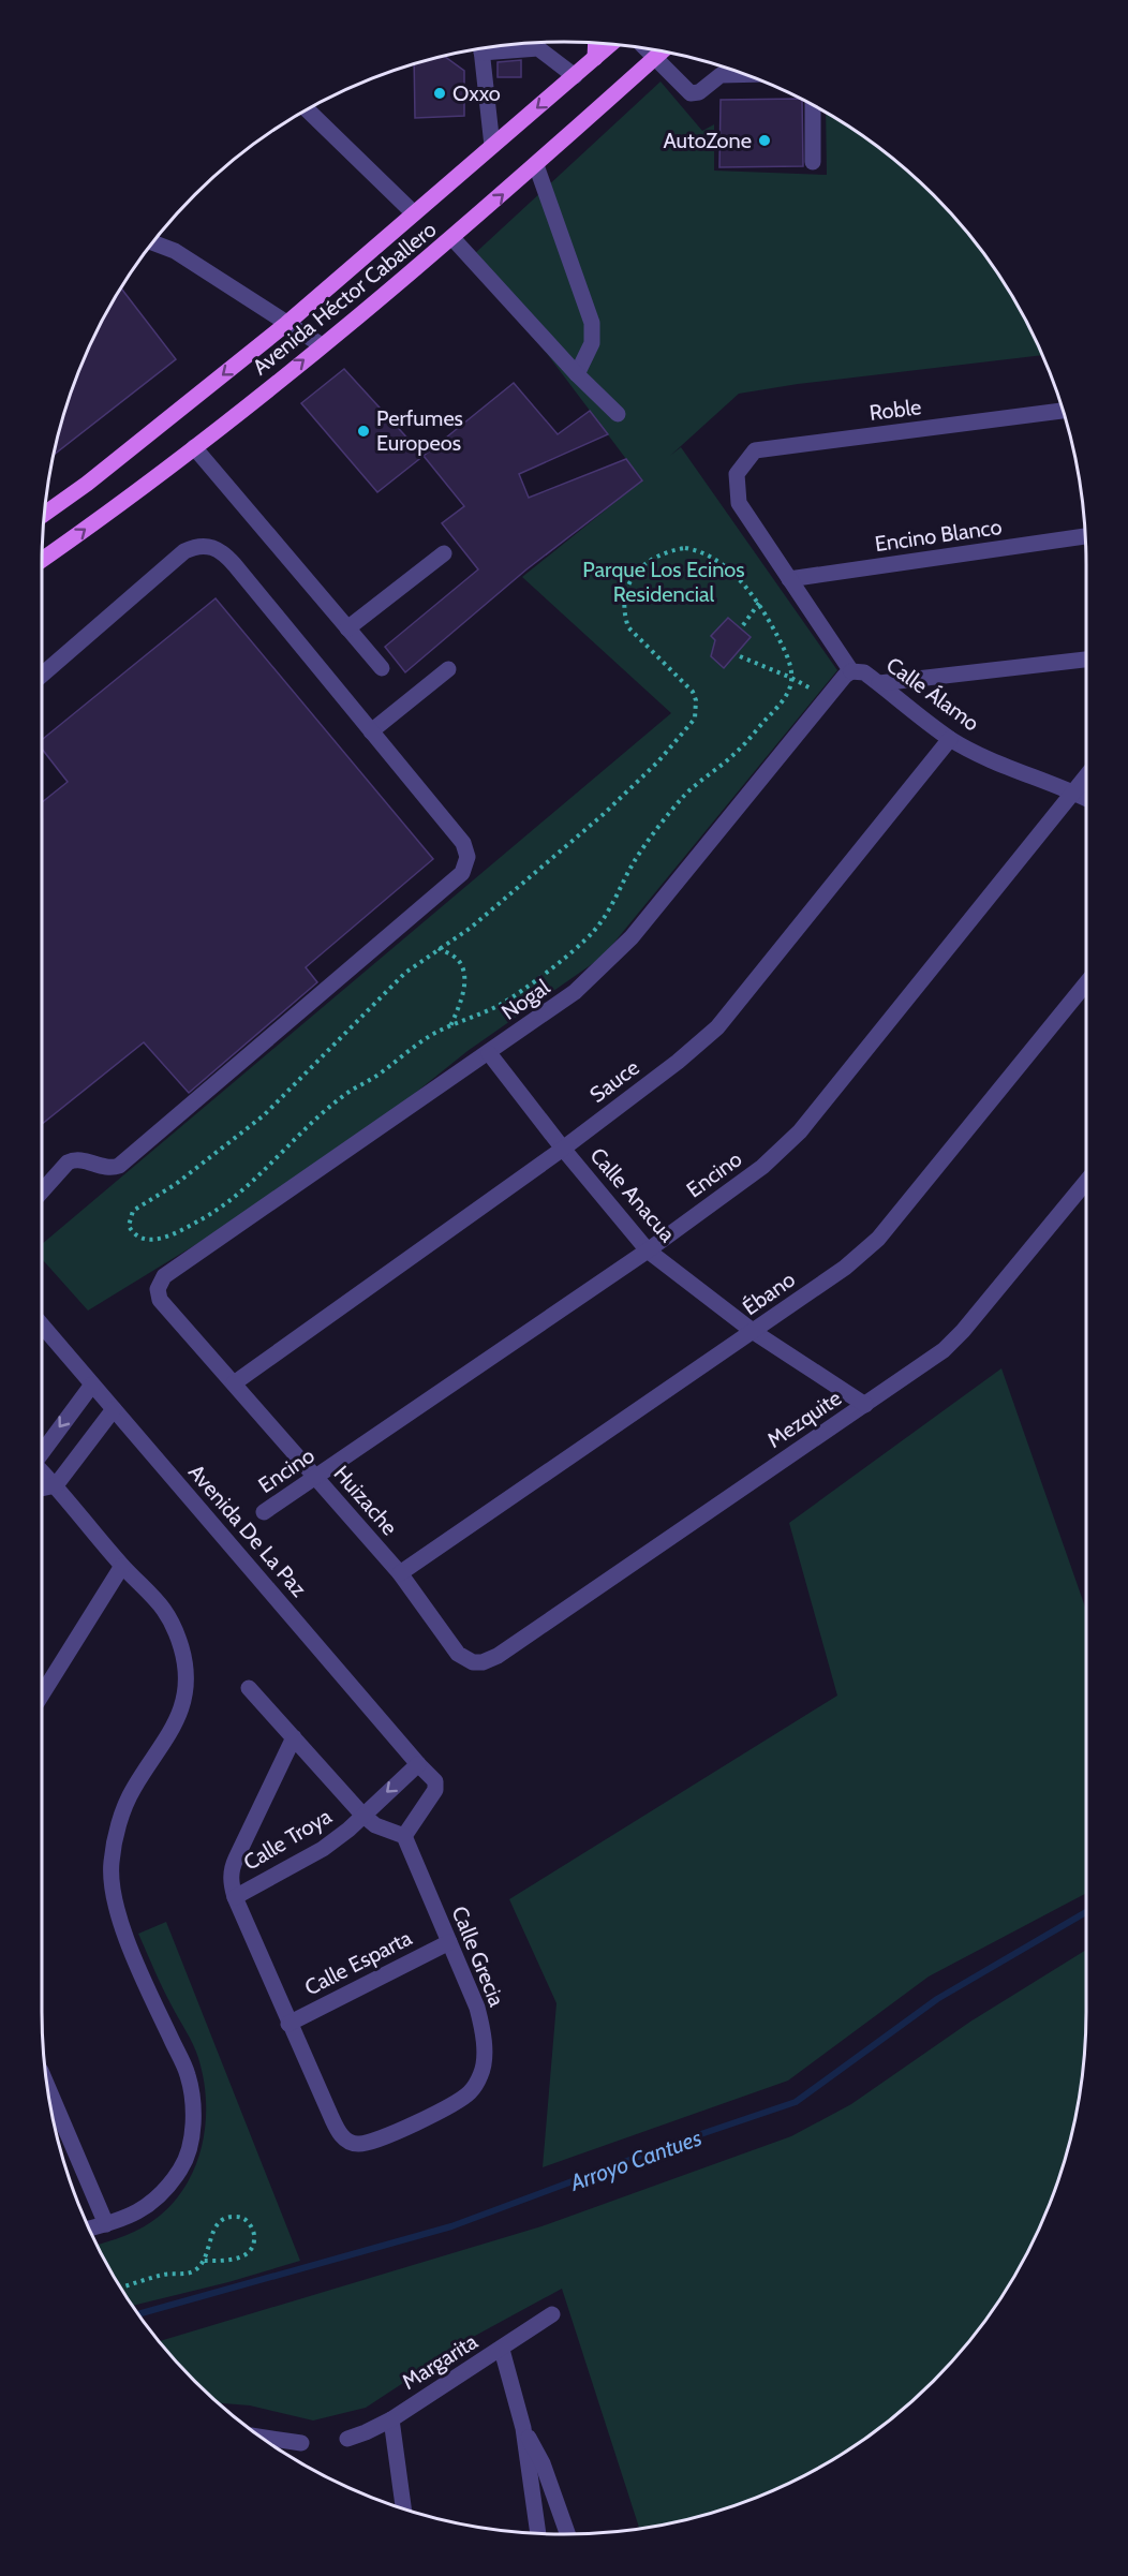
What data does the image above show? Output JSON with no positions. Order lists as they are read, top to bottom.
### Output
{
  "streets": {
    "main road": ["Avenida Héctor Caballero"],
    "street": [
      "Roble",
      "Encino Blanco",
      "Calle Álamo",
      "Nogal",
      "Sauce",
      "Encino",
      "Calle Anacua",
      "Ébano",
      "Mezquite",
      "Huizache",
      "Avenida De La Paz",
      "Calle Troya",
      "Calle Grecia",
      "Calle Esparta",
      "Margarita"
    ]
  },
  "crossings": [
    ["Roble", "Encino Blanco"],
    ["Calle Álamo", "Nogal"],
    ["Calle Álamo", "Sauce"],
    ["Calle Álamo", "Encino"],
    ["Nogal", "Calle Anacua"],
    ["Nogal", "Huizache"],
    ["Sauce", "Calle Anacua"],
    ["Sauce", "Huizache"],
    ["Encino", "Calle Anacua"],
    ["Encino", "Huizache"],
    ["Calle Anacua", "Ébano"],
    ["Calle Anacua", "Mezquite"],
    ["Ébano", "Huizache"],
    ["Mezquite", "Huizache"],
    ["Avenida De La Paz", "Calle Troya"],
    ["Avenida De La Paz", "Calle Grecia"],
    ["Calle Troya", "Calle Grecia"],
    ["Calle Grecia", "Calle Esparta"]
  ],
  "water": ["Arroyo Cantues"],
  "parks": ["Parque Los Ecinos Residencial"],
  "places": ["Oxxo", "AutoZone", "Perfumes Europeos"]
}
